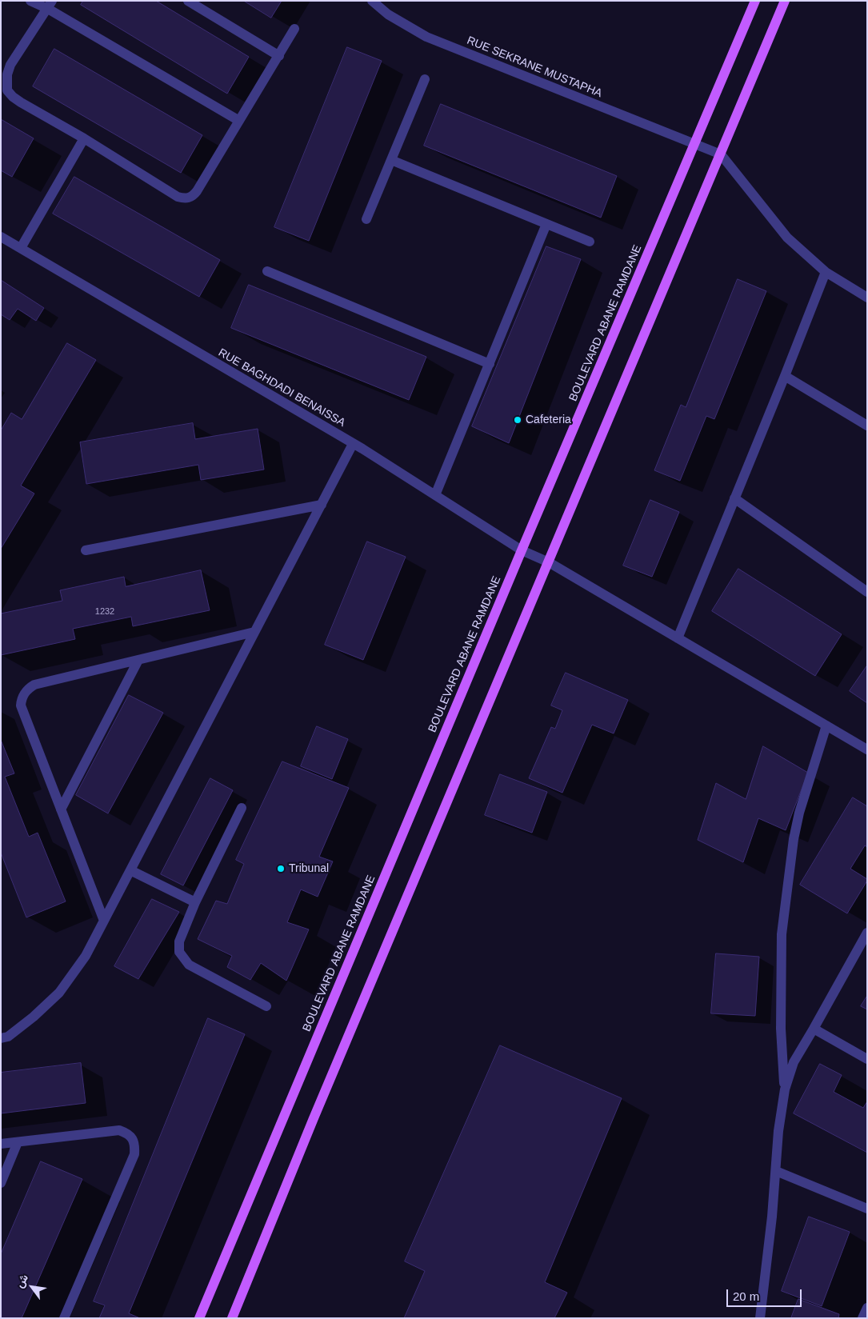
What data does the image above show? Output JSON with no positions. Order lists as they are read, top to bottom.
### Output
{
  "streets": {
    "main road": ["BOULEVARD ABANE RAMDANE"],
    "street": ["RUE SEKRANE MUSTAPHA", "RUE BAGHDADI BENAISSA"]
  },
  "crossings": [
    ["RUE SEKRANE MUSTAPHA", "BOULEVARD ABANE RAMDANE"],
    ["BOULEVARD ABANE RAMDANE", "RUE BAGHDADI BENAISSA"]
  ],
  "places": ["Cafeteria", "Tribunal"],
  "house_numbers": ["1232"],
  "scale_bar": "20 m",
  "north": "top left"
}
